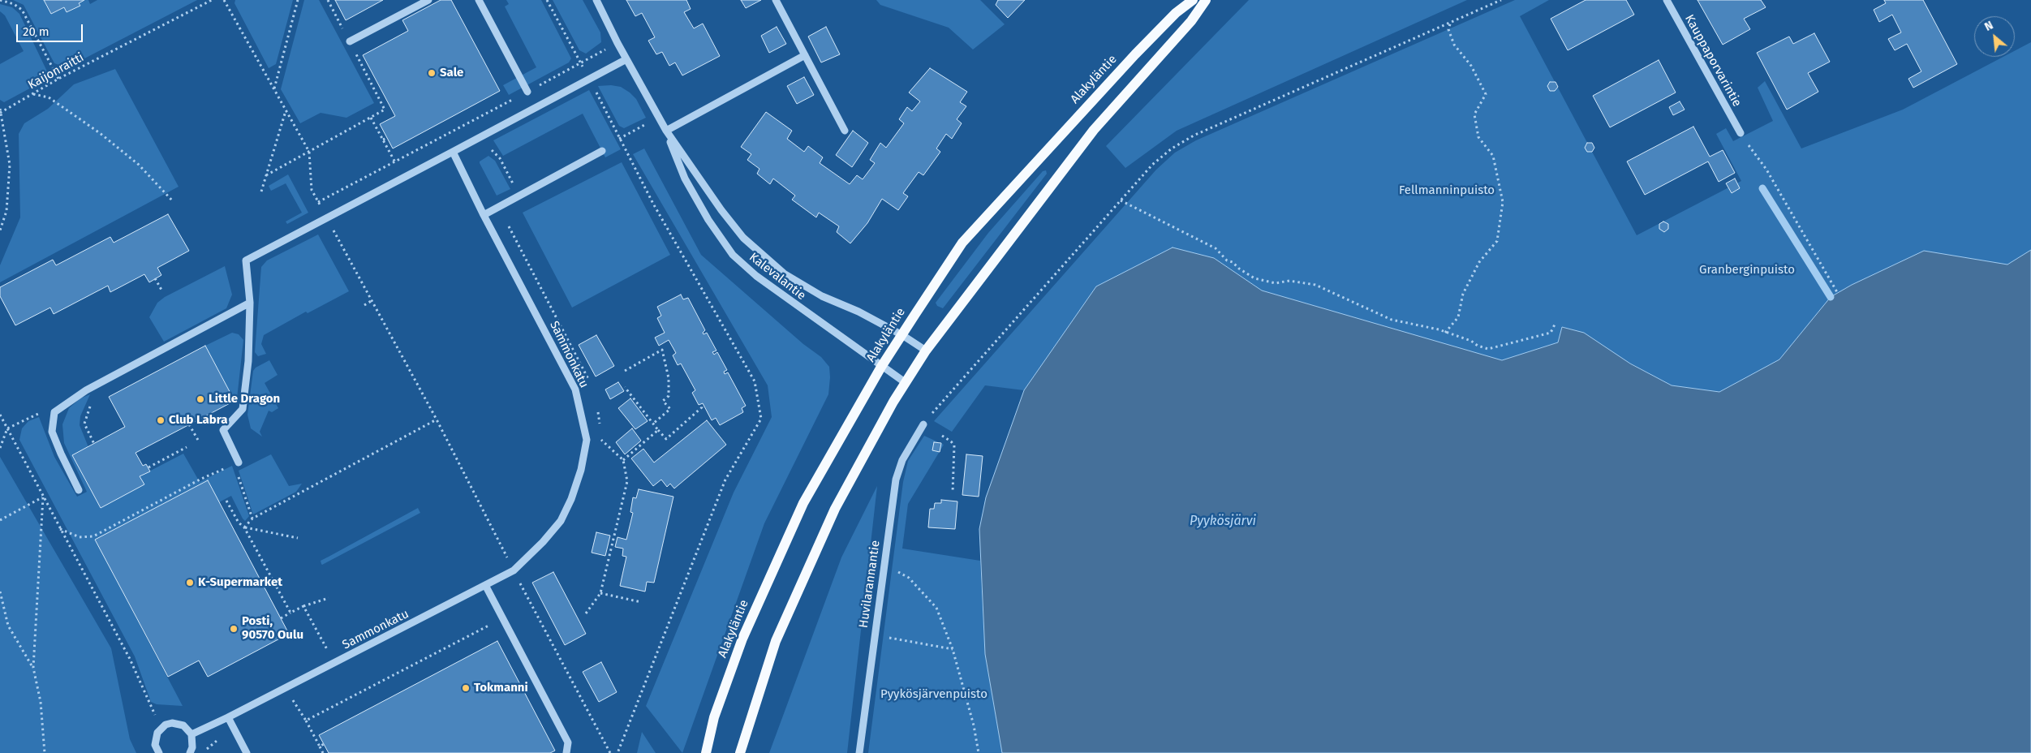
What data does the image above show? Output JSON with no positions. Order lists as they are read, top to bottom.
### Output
{
  "streets": {
    "main road": ["Alakyläntie"],
    "street": [
      "Kauppaporvarintie",
      "Kalevalantie",
      "Sammonkatu",
      "Huvilarannantie"
    ],
    "path": ["Kaijonraitti"]
  },
  "crossings": [
    ["Alakyläntie", "Kalevalantie"]
  ],
  "water": ["Pyykösjärvi"],
  "parks": ["Fellmanninpuisto", "Granberginpuisto", "Pyykösjärvenpuisto"],
  "places": [
    "Sale",
    "Little Dragon",
    "Club Labra",
    "K-Supermarket",
    "Posti, 90570 Oulu",
    "Tokmanni"
  ],
  "scale_bar": "20 m",
  "north": "top left"
}
